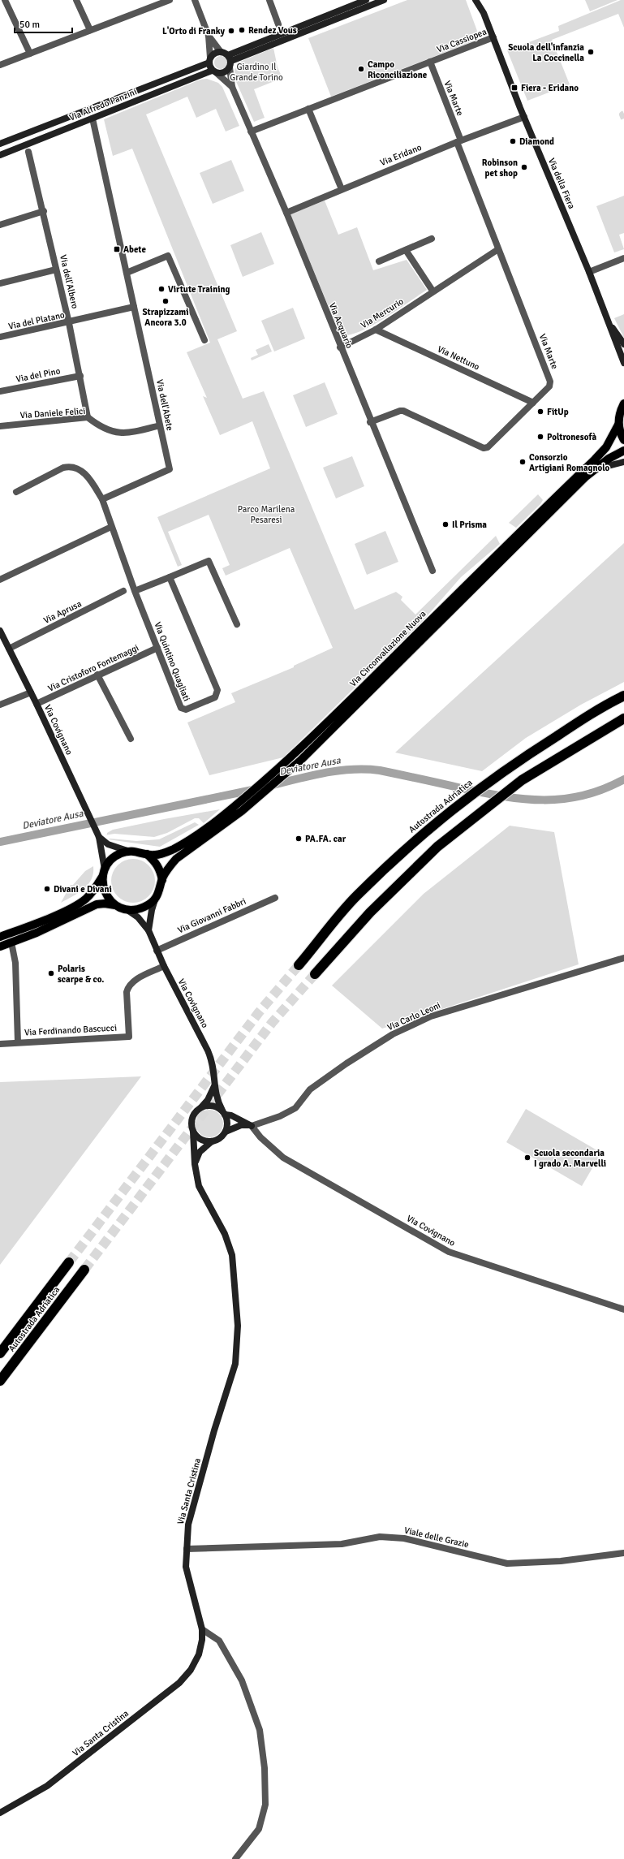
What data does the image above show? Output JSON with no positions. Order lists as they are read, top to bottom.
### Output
{
  "streets": {
    "highway": ["Autostrada Adriatica"],
    "main road": ["Via Circonvallazione Nuova"],
    "street": [
      "Via Cassiopea",
      "Via Marte",
      "Via Alfredo Panzini",
      "Via Eridano",
      "Via della Fiera",
      "Via dell'Albero",
      "Via Mercurio",
      "Via del Platano",
      "Via Acquario",
      "Via Nettuno",
      "Via del Pino",
      "Via dell'Abete",
      "Via Daniele Felici",
      "Via Aprusa",
      "Via Quintino Quagliati",
      "Via Cristoforo Fontemaggi",
      "Via Covignano",
      "Via Giovanni Fabbri",
      "Via Carlo Leoni",
      "Via Ferdinando Bascucci",
      "Via Santa Cristina",
      "Viale delle Grazie"
    ]
  },
  "crossings": [
    ["Via Cassiopea", "Via Marte"],
    ["Via Cassiopea", "Via della Fiera"],
    ["Via Cassiopea", "Via Acquario"],
    ["Via Marte", "Via Eridano"],
    ["Via Marte", "Via Mercurio"],
    ["Via Marte", "Via Acquario"],
    ["Via Marte", "Via Nettuno"],
    ["Via Alfredo Panzini", "Via Acquario"],
    ["Via Alfredo Panzini", "Via dell'Abete"],
    ["Via Eridano", "Via della Fiera"],
    ["Via Eridano", "Via Acquario"],
    ["Via dell'Albero", "Via del Platano"],
    ["Via dell'Albero", "Via del Pino"],
    ["Via dell'Albero", "Via Daniele Felici"],
    ["Via Mercurio", "Via Acquario"],
    ["Via Mercurio", "Via Nettuno"],
    ["Via del Platano", "Via dell'Abete"],
    ["Via dell'Abete", "Via Daniele Felici"],
    ["Via Aprusa", "Via Covignano"],
    ["Via Circonvallazione Nuova", "Via Covignano"],
    ["Via Quintino Quagliati", "Via Cristoforo Fontemaggi"],
    ["Via Cristoforo Fontemaggi", "Via Covignano"],
    ["Via Covignano", "Via Giovanni Fabbri"],
    ["Via Covignano", "Via Carlo Leoni"],
    ["Via Covignano", "Via Ferdinando Bascucci"],
    ["Via Covignano", "Via Santa Cristina"],
    ["Via Santa Cristina", "Viale delle Grazie"]
  ],
  "water": ["Deviatore Ausa"],
  "parks": ["Giardino Il Grande Torino", "Parco Marilena Pesaresi"],
  "places": {
    "other": [
      "Rendez Vous",
      "L'Orto di Franky",
      "Scuola dell'infanzia La Coccinella",
      "Campo Riconciliazione",
      "Diamond",
      "Robinson pet shop",
      "Virtute Training",
      "Strapizzami Ancora 3.0",
      "FitUp",
      "Poltronesofà",
      "Consorzio Artigiani Romagnolo",
      "Il Prisma",
      "PA.FA. car",
      "Divani e Divani",
      "Polaris scarpe & co.",
      "Scuola secondaria I grado A. Marvelli"
    ],
    "transit": ["Fiera - Eridano", "Abete"]
  },
  "scale_bar": "50 m"
}
